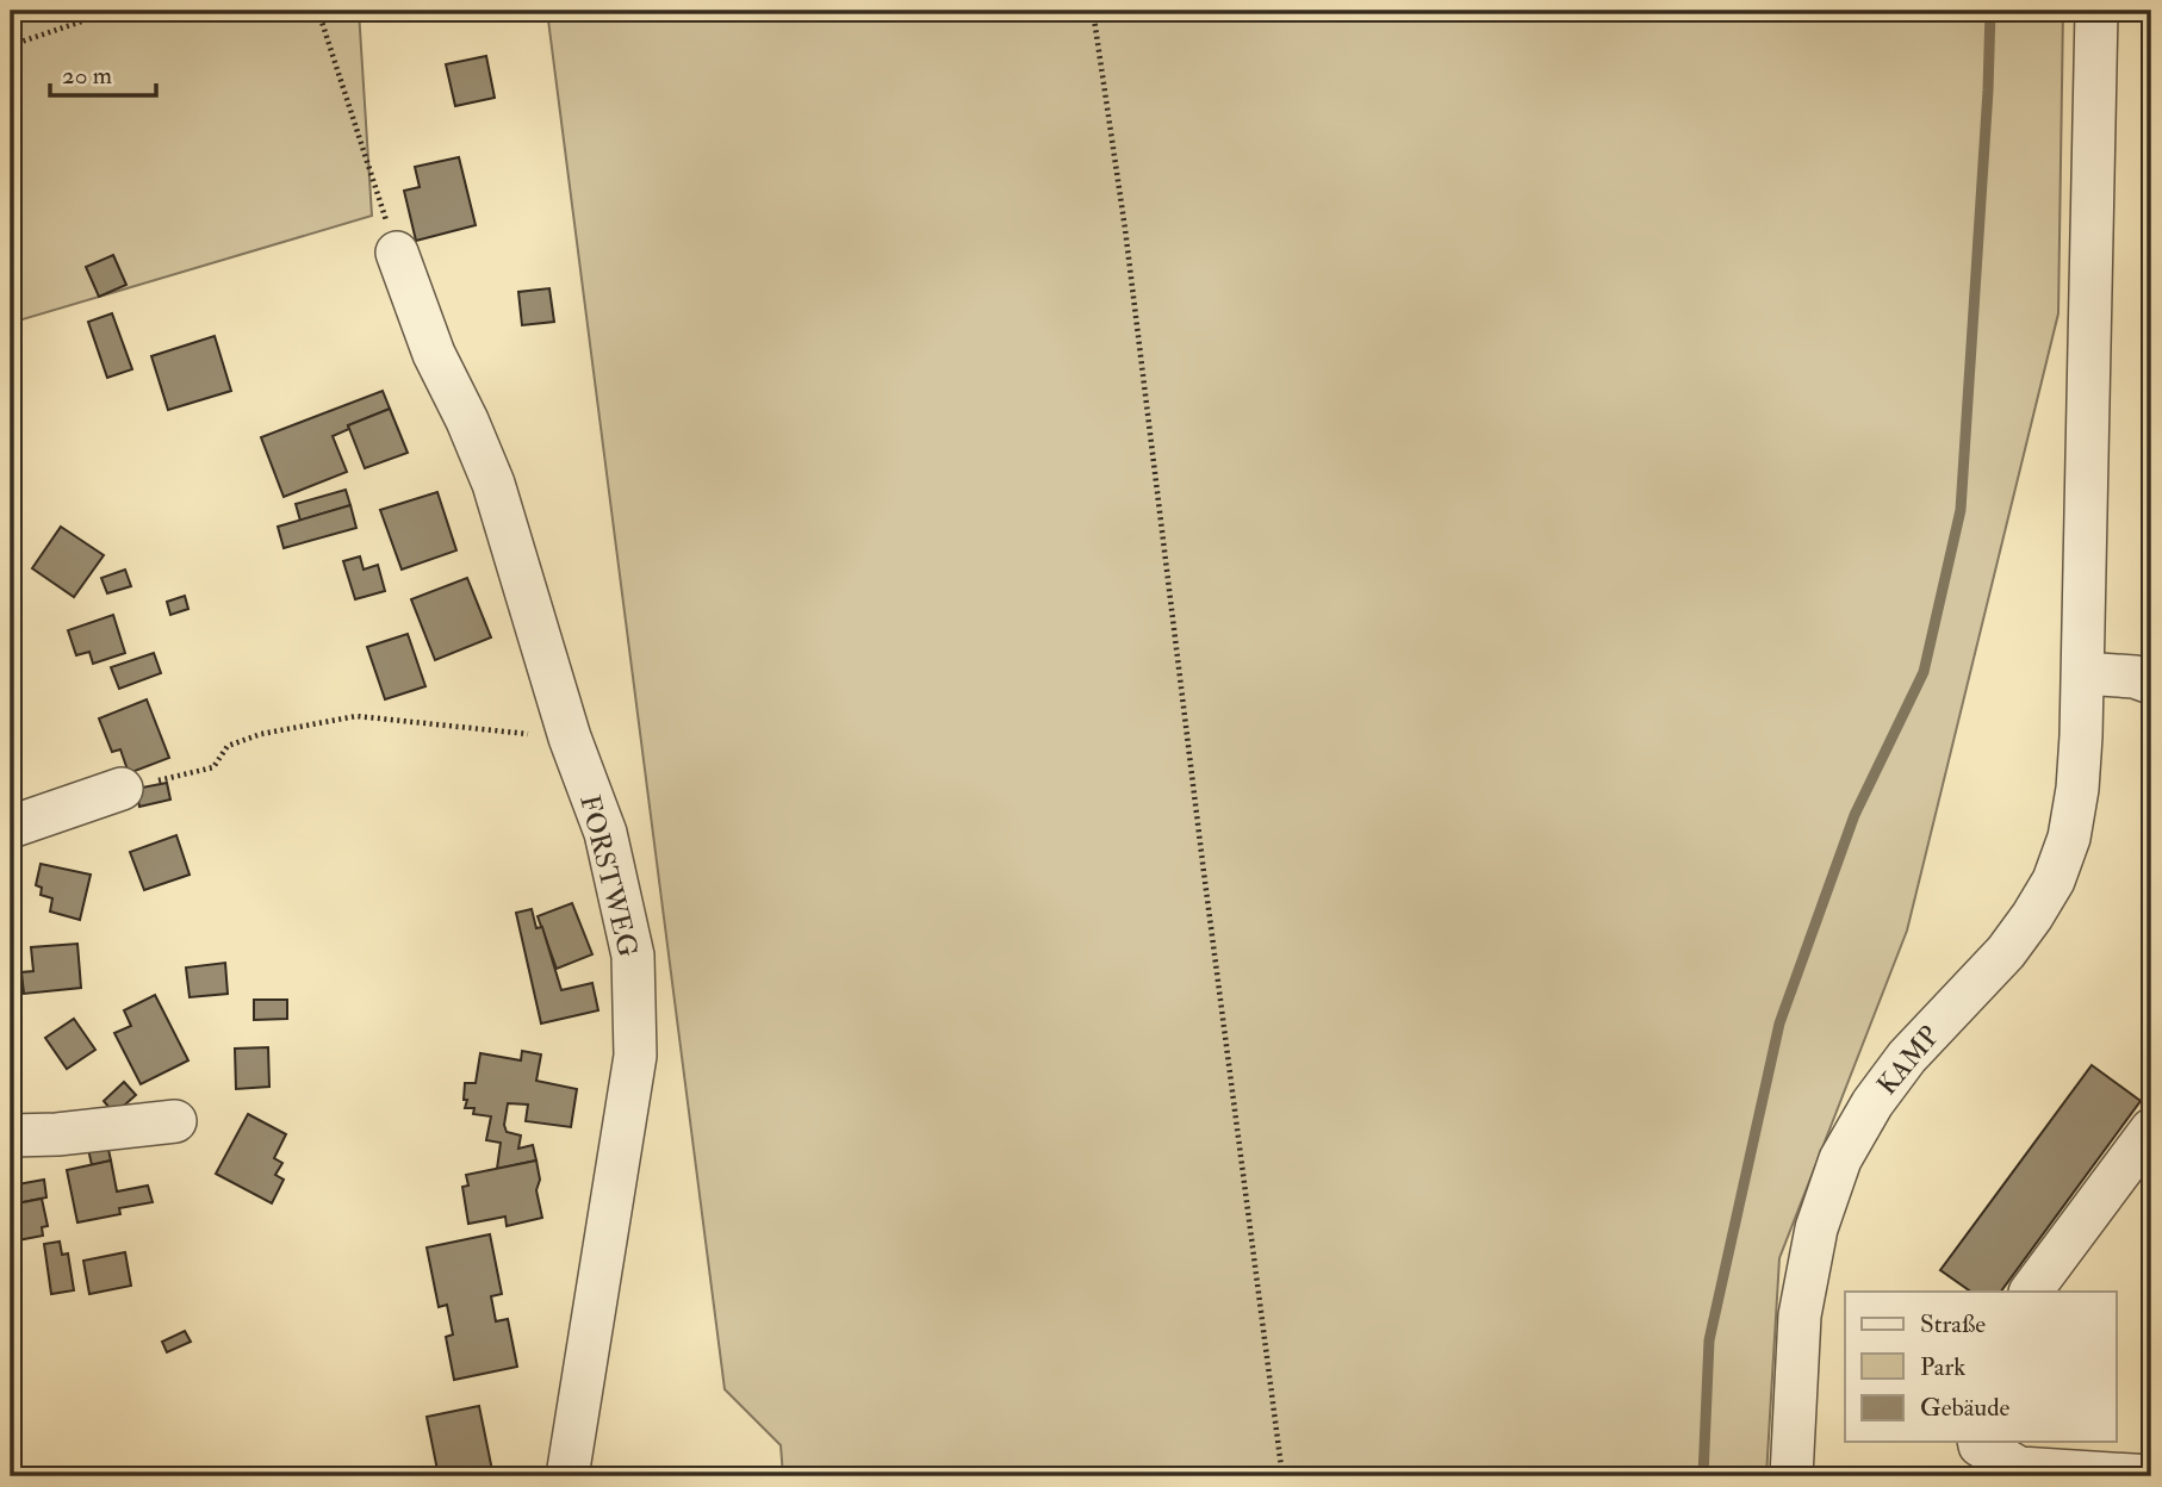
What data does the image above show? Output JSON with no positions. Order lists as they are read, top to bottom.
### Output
{
  "streets": {
    "street": ["FORSTWEG", "KAMP"]
  },
  "legend": ["Straße", "Park", "Gebäude"],
  "scale_bar": "20 m"
}
